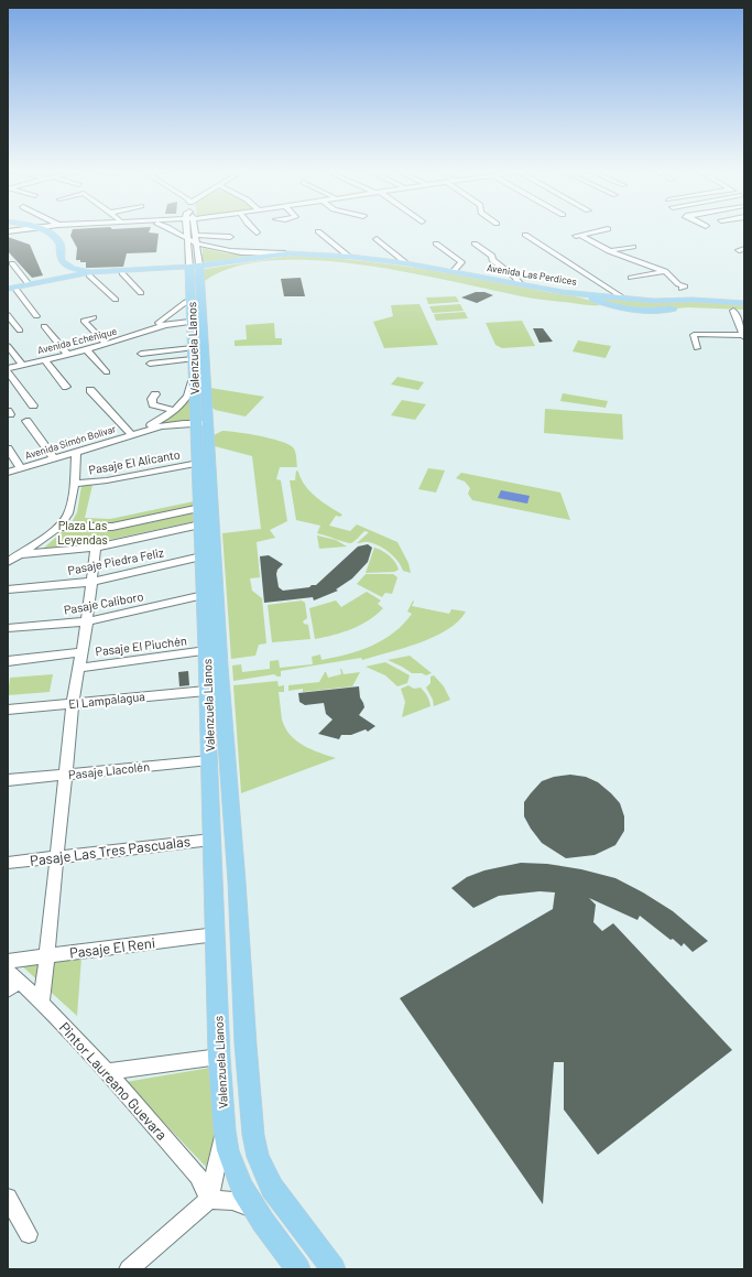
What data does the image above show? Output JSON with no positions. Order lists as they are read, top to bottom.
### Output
{
  "streets": {
    "main road": ["Avenida Las Perdices", "Valenzuela Llanos"],
    "street": [
      "Avenida Echeñique",
      "Avenida Simón Bolívar",
      "Pasaje El Alicanto",
      "Pasaje Piedra Feliz",
      "Pasaje Caliboro",
      "Pasaje El Piuchén",
      "El Lampalagua",
      "Pasaje Llacolén",
      "Pasaje Las Tres Pascualas",
      "Pasaje El Reni",
      "Pintor Laureano Guevara"
    ]
  },
  "crossings": [
    ["Avenida Las Perdices", "Valenzuela Llanos"],
    ["Avenida Echeñique", "Valenzuela Llanos"],
    ["Valenzuela Llanos", "Avenida Simón Bolívar"],
    ["Valenzuela Llanos", "Pasaje El Alicanto"],
    ["Valenzuela Llanos", "Pasaje Piedra Feliz"],
    ["Valenzuela Llanos", "Pasaje Caliboro"],
    ["Valenzuela Llanos", "Pasaje El Piuchén"],
    ["Valenzuela Llanos", "El Lampalagua"],
    ["Valenzuela Llanos", "Pasaje Llacolén"],
    ["Valenzuela Llanos", "Pasaje Las Tres Pascualas"],
    ["Valenzuela Llanos", "Pasaje El Reni"],
    ["Valenzuela Llanos", "Pintor Laureano Guevara"]
  ],
  "parks": ["Plaza Las Leyendas"]
}
